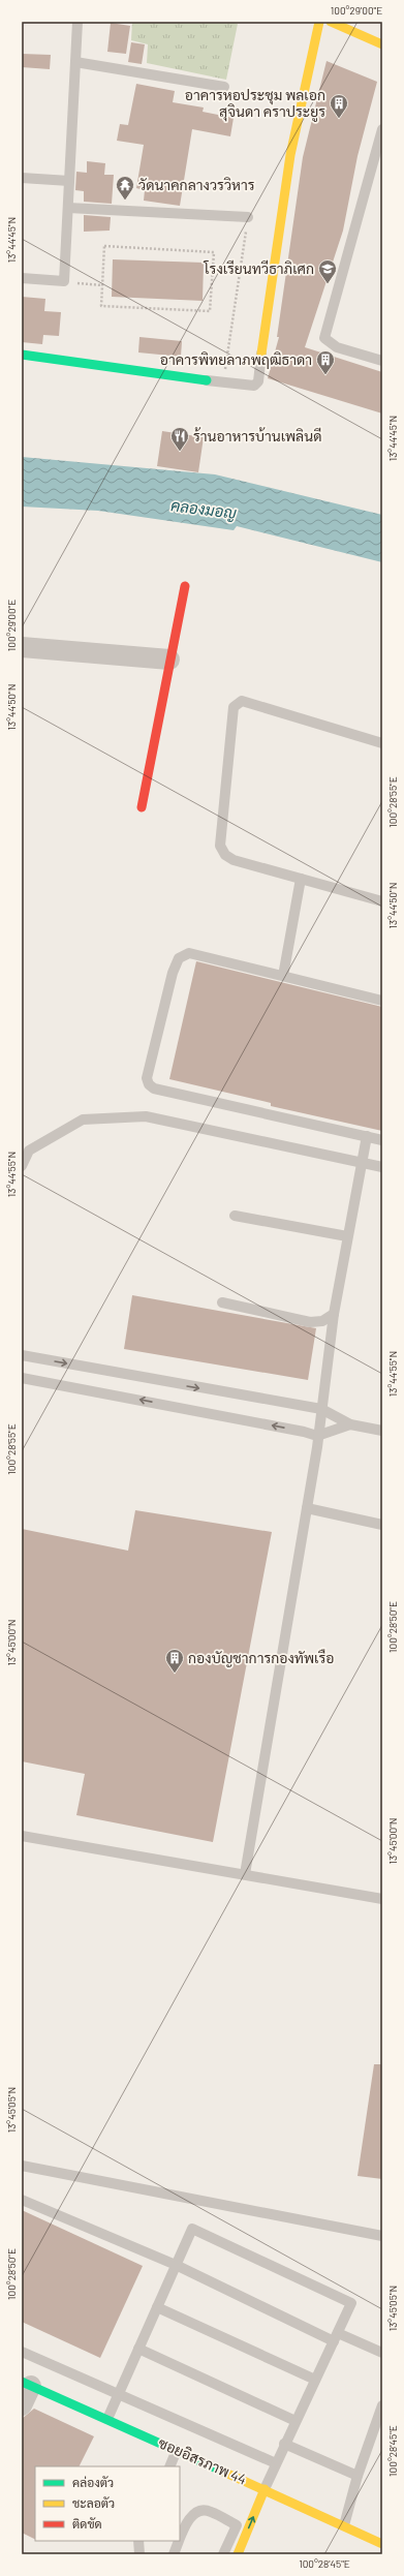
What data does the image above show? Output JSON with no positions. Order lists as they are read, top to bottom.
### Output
{
  "streets": {
    "street": ["ซอยอิสรภาพ 44"]
  },
  "water": ["คลองมอญ"],
  "places": {
    "building": ["อาคารหอประชุม พลเอก สุจินดา คราประยูร", "อาคารพิทยลาภพฤฒิธาดา", "กองบัญชาการกองทัพเรือ"],
    "temple": ["วัดนาคกลางวรวิหาร"],
    "school or university": ["โรงเรียนทวีธาภิเศก"],
    "restaurant": ["ร้านอาหารบ้านเพลินดี"]
  },
  "legend": ["คล่องตัว", "ชะลอตัว", "ติดขัด"],
  "coordinates": [
    "100°29'00\"E",
    "13°44'45\"N",
    "13°44'50\"N",
    "100°28'55\"E",
    "13°44'55\"N",
    "100°28'50\"E",
    "13°45'00\"N",
    "13°45'05\"N",
    "100°28'45\"E"
  ]
}
